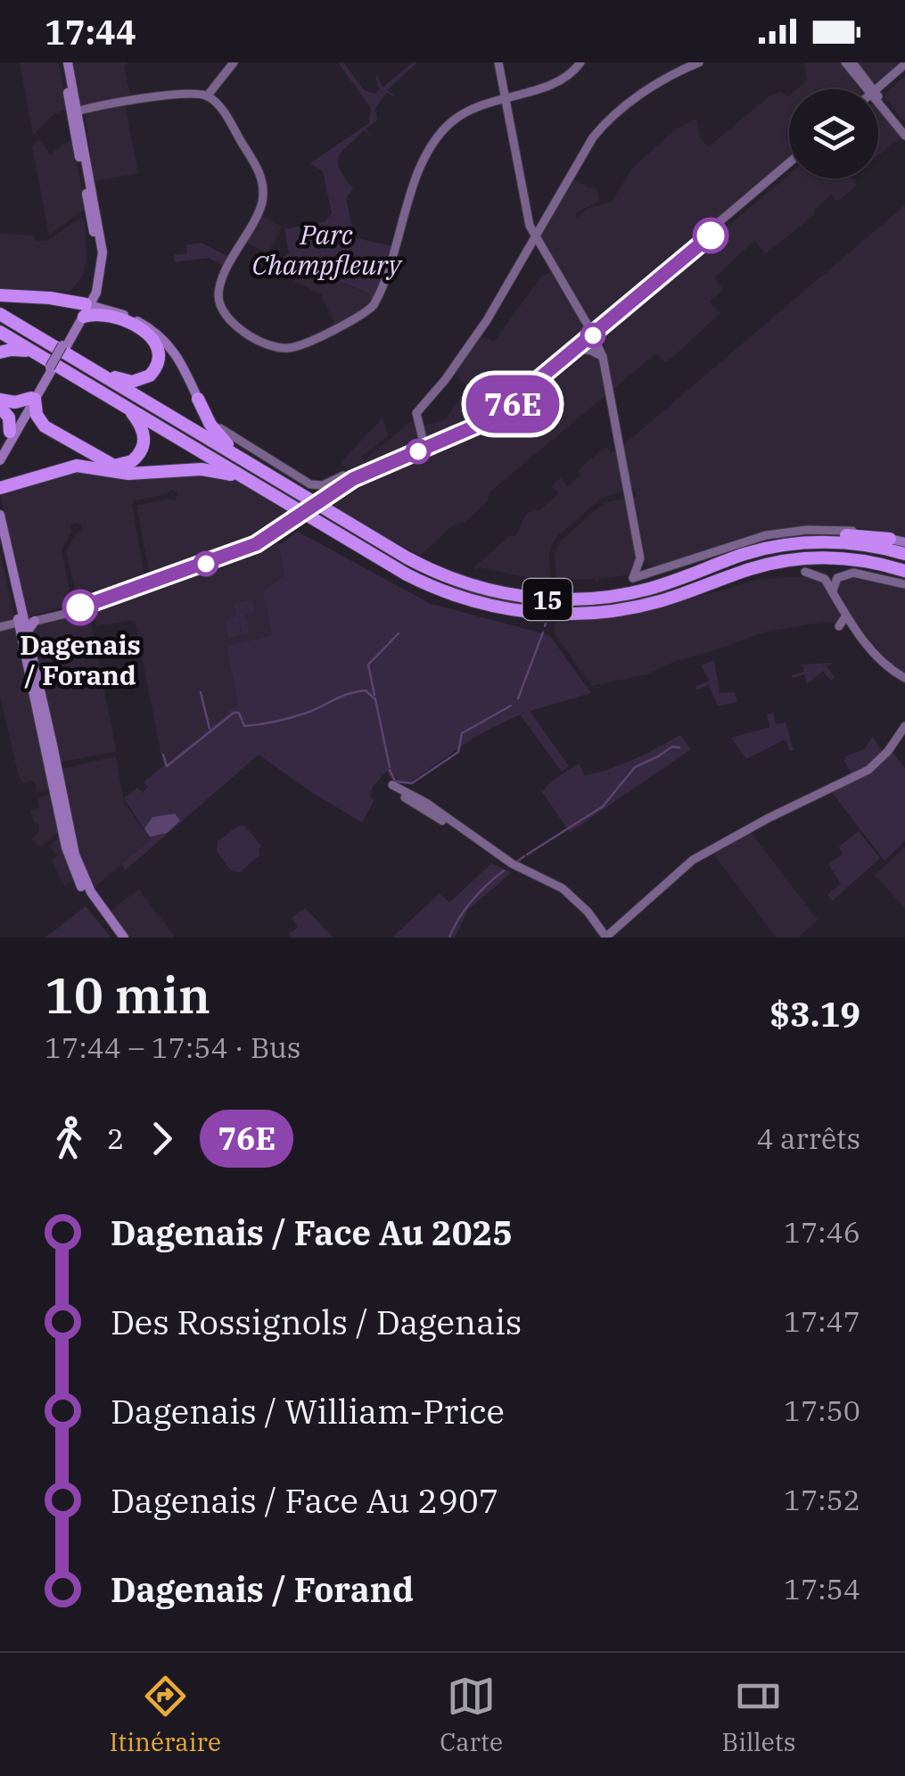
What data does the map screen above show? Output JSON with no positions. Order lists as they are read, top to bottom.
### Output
{
  "streets": {
    "highway": ["15"]
  },
  "parks": ["Parc Champfleury"],
  "places": ["Dagenais / Forand"],
  "lines": ["bus line 76E"],
  "page": {
    "status": "17:44",
    "on_map": "76E",
    "heading": ["10 min", "17:44 – 17:54 · Bus", "$3.19"],
    "legs": ["2", "76E", "4 arrêts"],
    "list": [
      {
        "name": "Dagenais / Face Au 2025",
        "value": "17:46"
      },
      {
        "name": "Des Rossignols / Dagenais",
        "value": "17:47"
      },
      {
        "name": "Dagenais / William-Price",
        "value": "17:50"
      },
      {
        "name": "Dagenais / Face Au 2907",
        "value": "17:52"
      },
      {
        "name": "Dagenais / Forand",
        "value": "17:54"
      }
    ],
    "tabs": ["Itinéraire", "Carte", "Billets"]
  }
}
